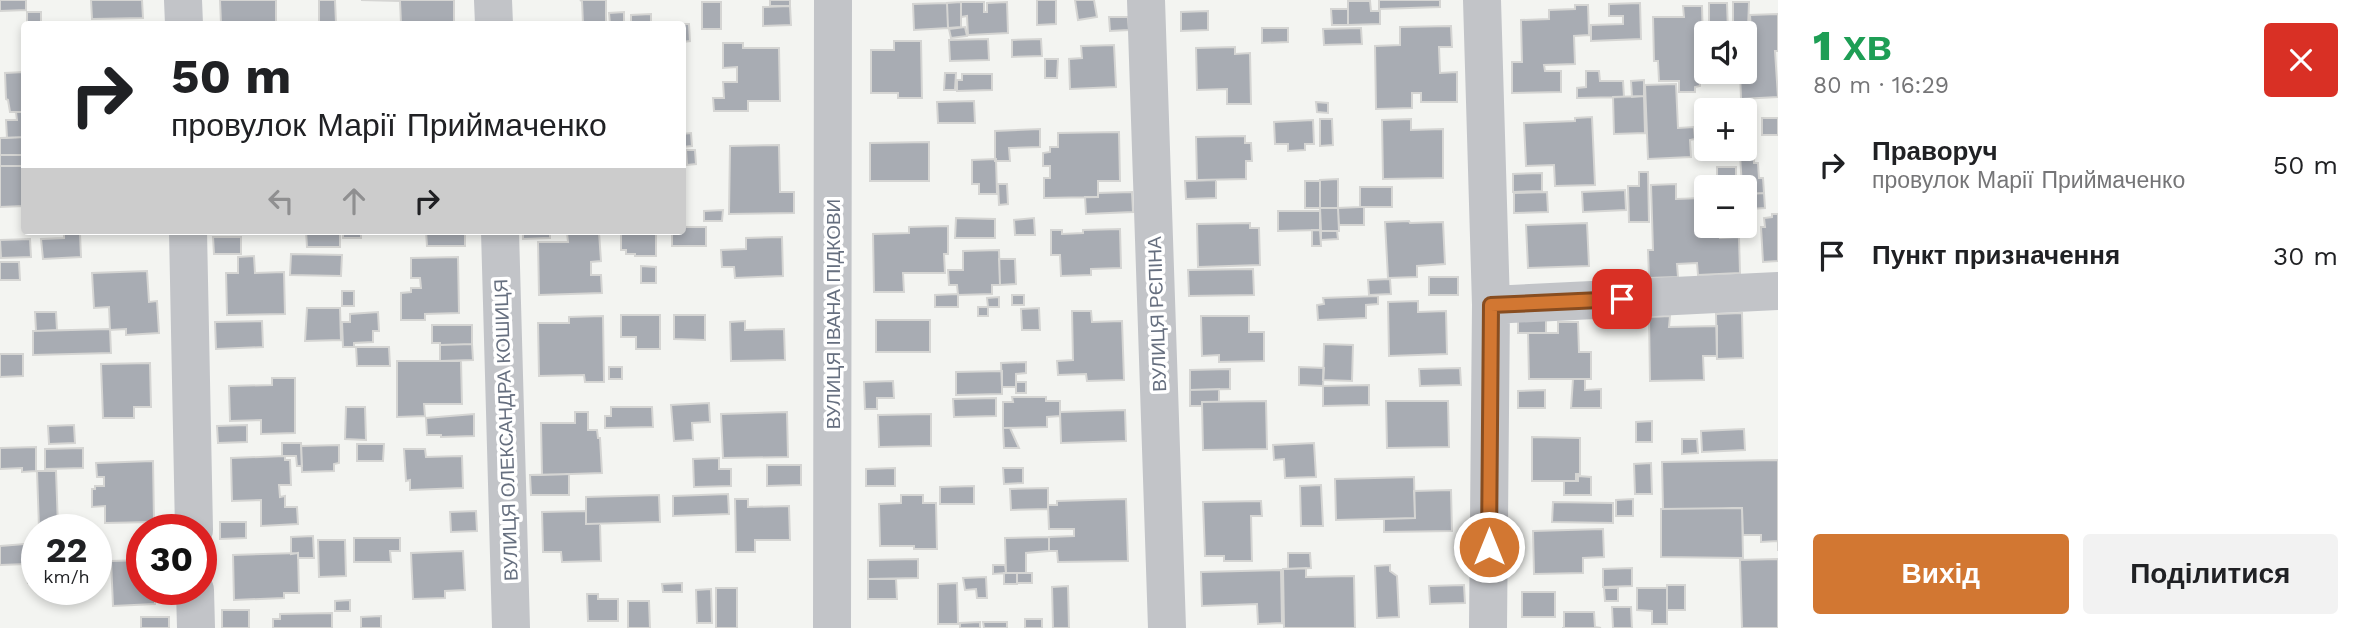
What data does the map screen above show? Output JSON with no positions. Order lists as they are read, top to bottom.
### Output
{
  "streets": {
    "street": ["ВУЛИЦЯ ІВАНА ПІДКОВИ", "ВУЛИЦЯ РЄПІНА", "ВУЛИЦЯ ОЛЕКСАНДРА КОШИЦЯ"]
  },
  "page": {
    "heading": ["1 хв", "80 m · 16:29"],
    "map_buttons": ["+", "−"],
    "turn": ["50 m", "провулок Марії Приймаченко"],
    "list": [
      {
        "name": "Праворуч",
        "note": "провулок Марії Приймаченко",
        "value": "50 m"
      },
      {
        "name": "Пункт призначення",
        "value": "30 m"
      }
    ],
    "speed": "22 km/h",
    "limit": "30",
    "buttons": ["Вихід", "Поділитися"]
  }
}
